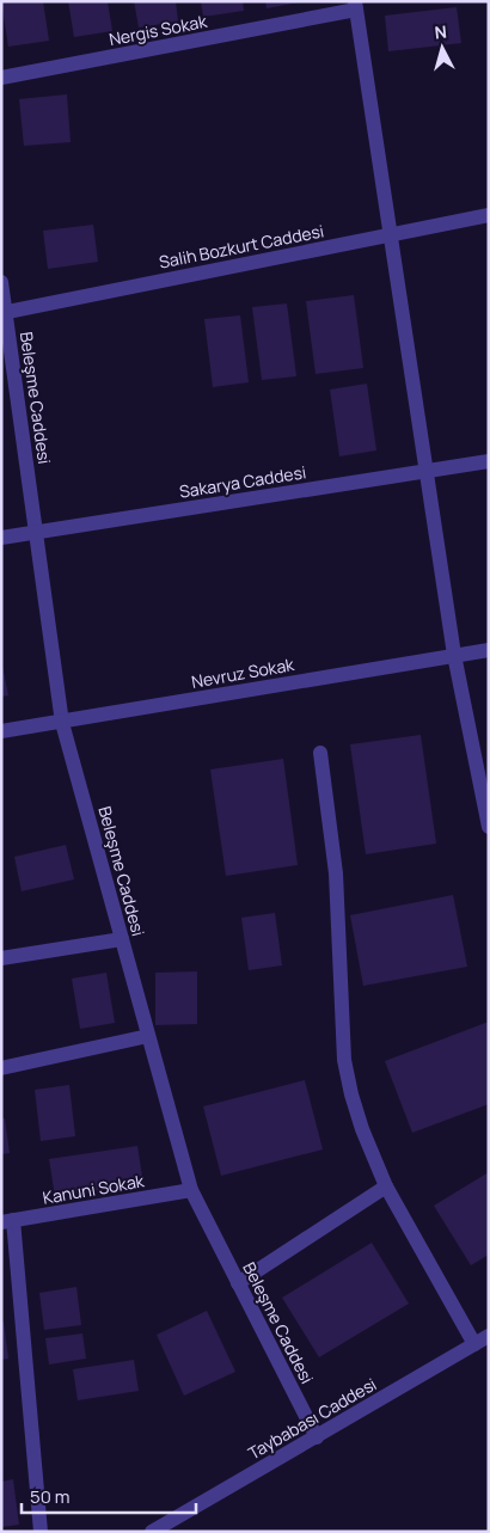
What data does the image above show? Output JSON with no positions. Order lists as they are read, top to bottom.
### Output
{
  "streets": {
    "street": [
      "Nergis Sokak",
      "Salih Bozkurt Caddesi",
      "Beleşme Caddesi",
      "Sakarya Caddesi",
      "Nevruz Sokak",
      "Kanuni Sokak",
      "Taybabası Caddesi"
    ]
  },
  "crossings": [
    ["Salih Bozkurt Caddesi", "Beleşme Caddesi"],
    ["Beleşme Caddesi", "Sakarya Caddesi"],
    ["Beleşme Caddesi", "Nevruz Sokak"],
    ["Beleşme Caddesi", "Kanuni Sokak"],
    ["Beleşme Caddesi", "Taybabası Caddesi"]
  ],
  "scale_bar": "50 m",
  "north": "top"
}
